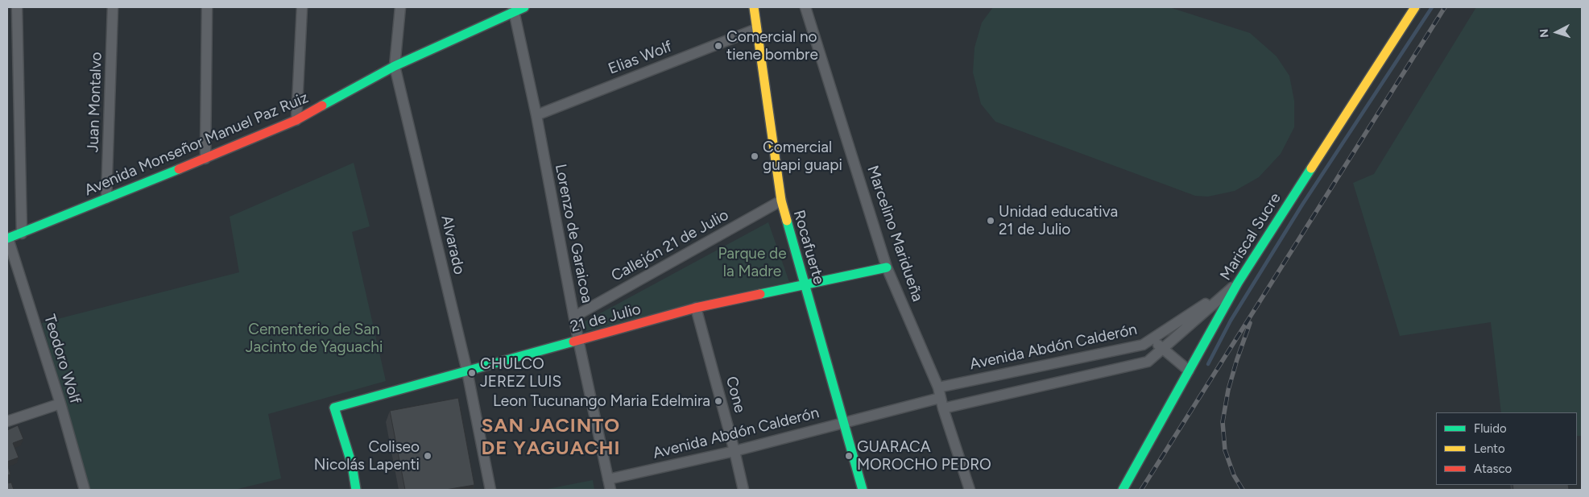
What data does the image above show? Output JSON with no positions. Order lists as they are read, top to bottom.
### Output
{
  "streets": {
    "street": [
      "Elias Wolf",
      "Juan Montalvo",
      "Avenida Monseñor Manuel Paz Ruiz",
      "Lorenzo de Garaicoa",
      "Marcelino Maridueña",
      "Mariscal Sucre",
      "Alvarado",
      "Callejón 21 de Julio",
      "Rocafuerte",
      "21 de Julio",
      "Avenida Abdón Calderón",
      "Teodoro Wolf",
      "Cone"
    ]
  },
  "crossings": [
    ["Elias Wolf", "Lorenzo de Garaicoa"],
    ["Elias Wolf", "Rocafuerte"],
    ["Juan Montalvo", "Avenida Monseñor Manuel Paz Ruiz"],
    ["Avenida Monseñor Manuel Paz Ruiz", "Lorenzo de Garaicoa"],
    ["Avenida Monseñor Manuel Paz Ruiz", "Alvarado"],
    ["Avenida Monseñor Manuel Paz Ruiz", "Teodoro Wolf"],
    ["Lorenzo de Garaicoa", "Callejón 21 de Julio"],
    ["Lorenzo de Garaicoa", "21 de Julio"],
    ["Lorenzo de Garaicoa", "Avenida Abdón Calderón"],
    ["Marcelino Maridueña", "21 de Julio"],
    ["Marcelino Maridueña", "Avenida Abdón Calderón"],
    ["Mariscal Sucre", "Avenida Abdón Calderón"],
    ["Alvarado", "21 de Julio"],
    ["Callejón 21 de Julio", "Rocafuerte"],
    ["Rocafuerte", "21 de Julio"],
    ["Rocafuerte", "Avenida Abdón Calderón"],
    ["21 de Julio", "Cone"],
    ["Avenida Abdón Calderón", "Cone"]
  ],
  "districts": ["SAN JACINTO DE YAGUACHI"],
  "parks": ["Parque de la Madre", "Cementerio de San Jacinto de Yaguachi"],
  "places": [
    "Comercial no tiene bombre",
    "Comercial guapi guapi",
    "Unidad educativa 21 de Julio",
    "CHULCO JEREZ LUIS",
    "Leon Tucunango Maria Edelmira",
    "Coliseo Nicolás Lapenti",
    "GUARACA MOROCHO PEDRO"
  ],
  "legend": ["Fluido", "Lento", "Atasco"],
  "north": "left"
}
